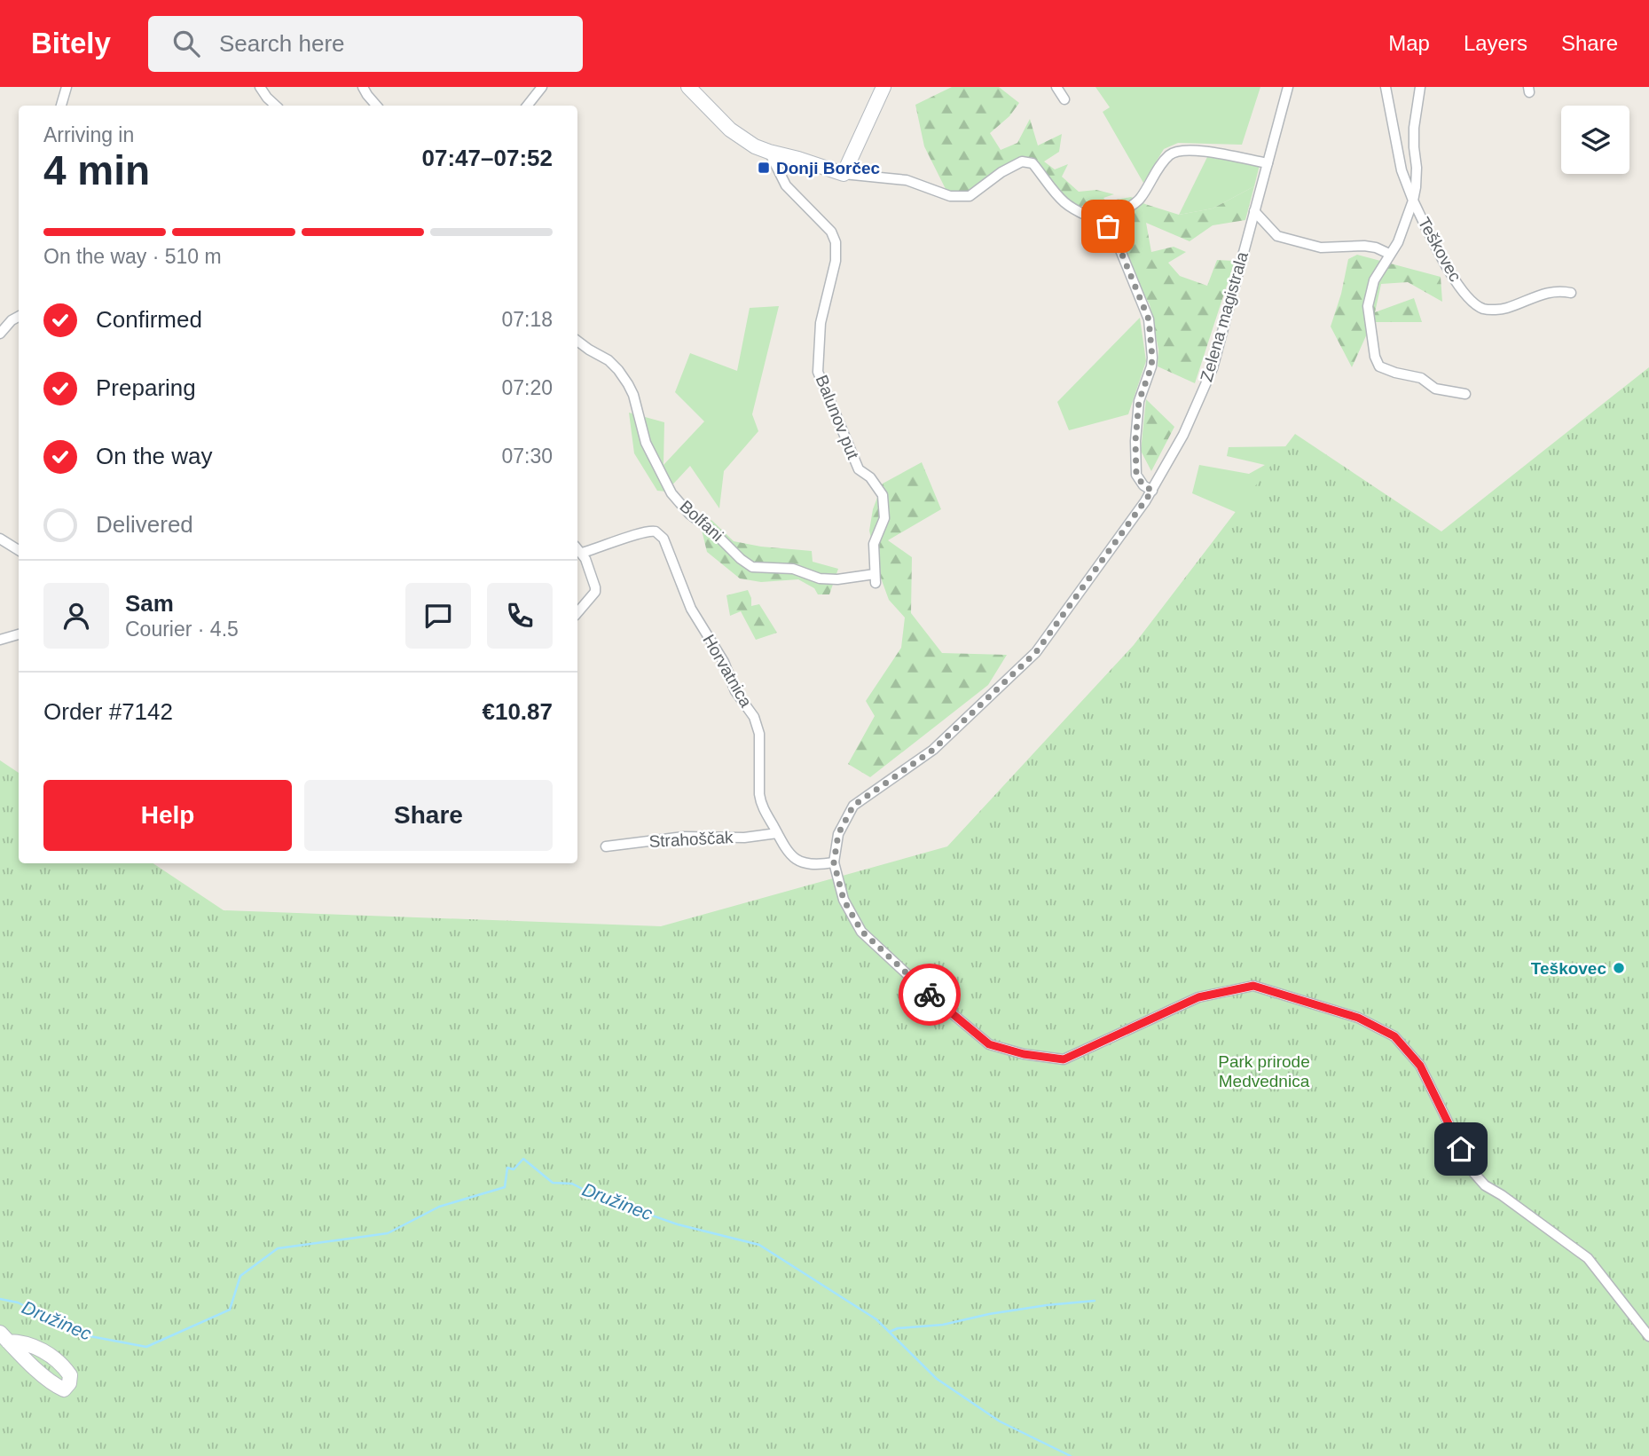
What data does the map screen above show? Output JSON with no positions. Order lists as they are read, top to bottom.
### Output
{
  "streets": {
    "street": [
      "Teškovec",
      "Zelena magistrala",
      "Balunov put",
      "Bolfani",
      "Horvatnica",
      "Strahoščak"
    ]
  },
  "crossings": [
    ["Zelena magistrala", "Horvatnica"],
    ["Balunov put", "Bolfani"],
    ["Horvatnica", "Strahoščak"]
  ],
  "water": ["Družinec"],
  "parks": ["Park prirode Medvednica"],
  "places": {
    "transit": ["Donji Borčec"],
    "other": ["Teškovec"]
  },
  "page": {
    "header": "Bitely",
    "search": "Search here",
    "nav": ["Map", "Layers", "Share"],
    "heading": ["4 min", "Arriving in", "07:47–07:52"],
    "panel": [
      "Sam",
      "Courier · 4.5",
      "Order #7142",
      "€10.87"
    ],
    "bar": "On the way · 510 m",
    "list": [
      ["Confirmed", "07:18"],
      ["Preparing", "07:20"],
      ["On the way", "07:30"],
      "Delivered"
    ],
    "buttons": ["Help", "Share"]
  }
}
